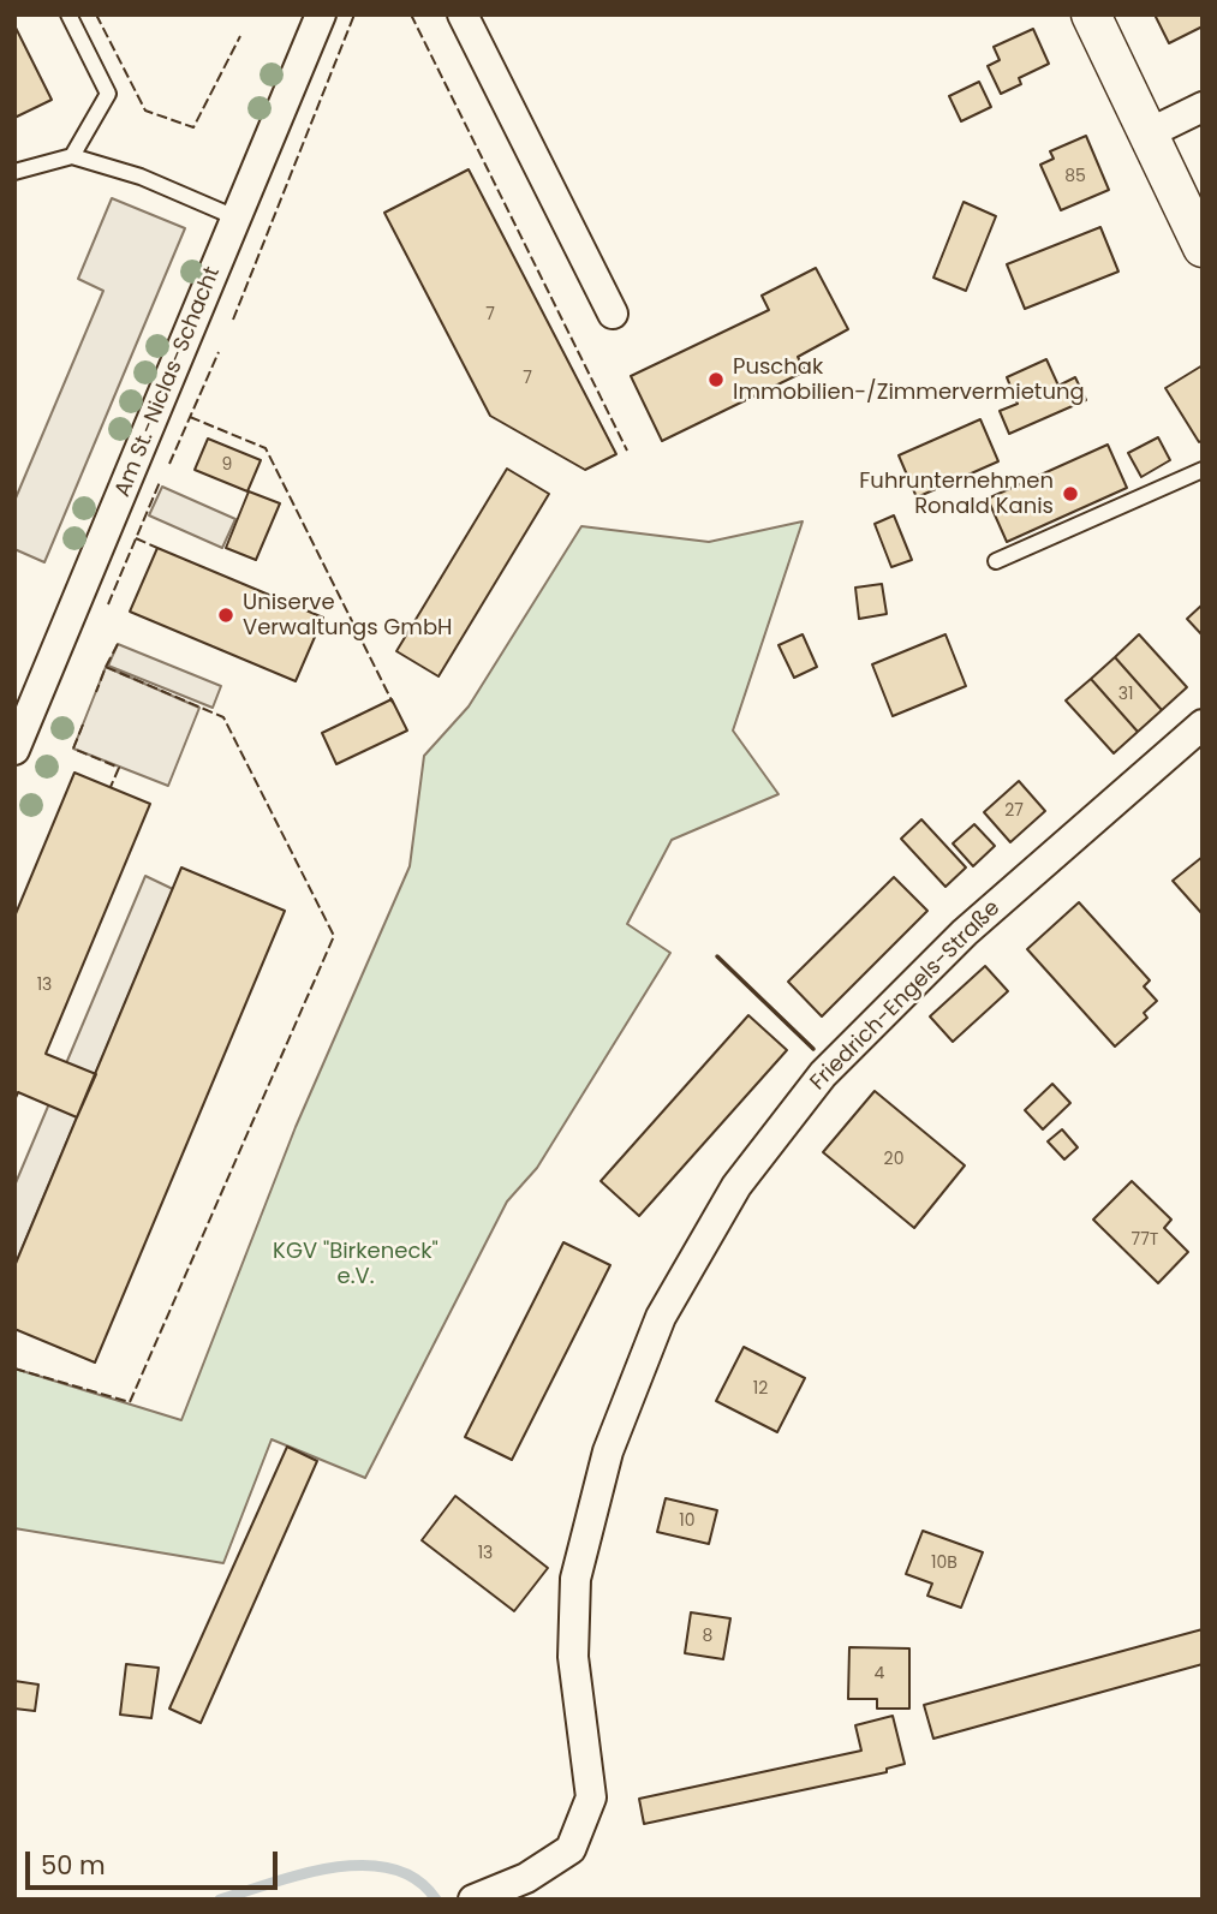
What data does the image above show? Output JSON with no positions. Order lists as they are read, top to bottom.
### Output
{
  "streets": {
    "street": ["Am St.-Niclas-Schacht", "Friedrich-Engels-Straße"]
  },
  "parks": ["KGV \"Birkeneck\" e.V."],
  "places": ["Puschak Immobilien-/Zimmervermietung", "Fuhrunternehmen Ronald Kanis", "Uniserve Verwaltungs GmbH"],
  "house_numbers": [
    "85",
    "7",
    "7",
    "9",
    "31",
    "27",
    "13",
    "20",
    "77T",
    "12",
    "10",
    "13",
    "10B",
    "8",
    "4"
  ],
  "scale_bar": "50 m"
}
